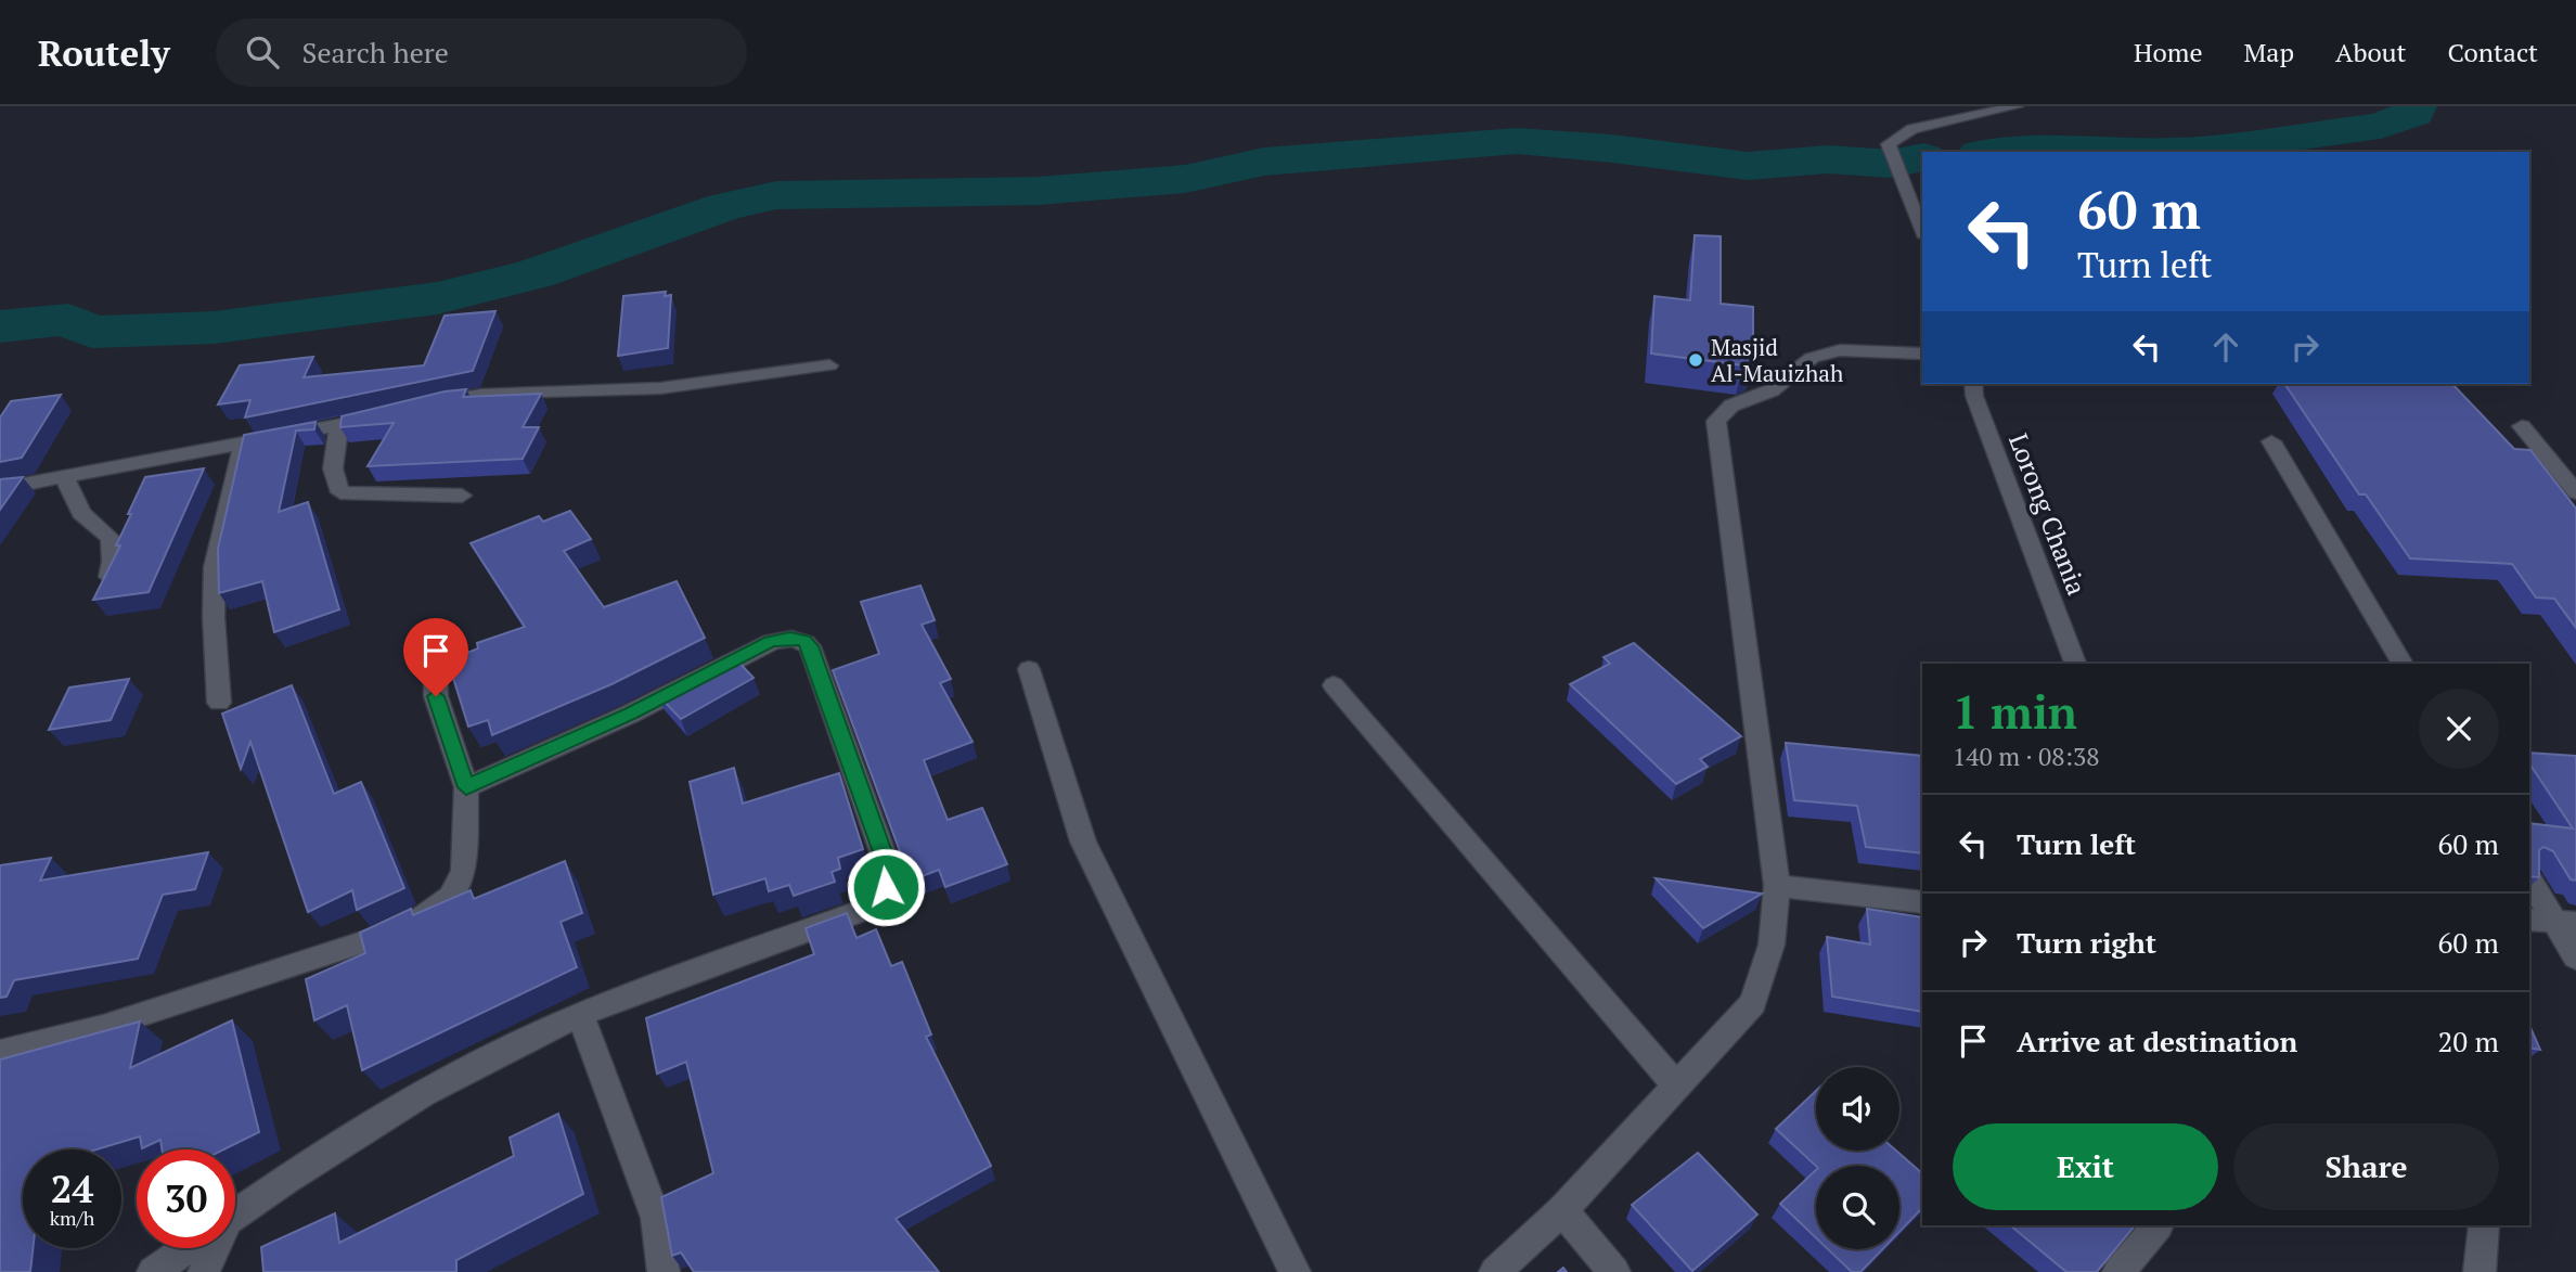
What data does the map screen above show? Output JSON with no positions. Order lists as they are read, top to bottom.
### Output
{
  "streets": {
    "street": ["Lorong Chania"]
  },
  "places": ["Masjid Al-Mauizhah"],
  "page": {
    "header": "Routely",
    "search": "Search here",
    "nav": [
      "Home",
      "Map",
      "About",
      "Contact"
    ],
    "turn": ["60 m", "Turn left"],
    "heading": ["1 min", "140 m · 08:38"],
    "list": [
      {
        "name": "Turn left",
        "value": "60 m"
      },
      {
        "name": "Turn right",
        "value": "60 m"
      },
      {
        "name": "Arrive at destination",
        "value": "20 m"
      }
    ],
    "buttons": ["Exit", "Share"],
    "speed": "24 km/h",
    "limit": "30"
  }
}
